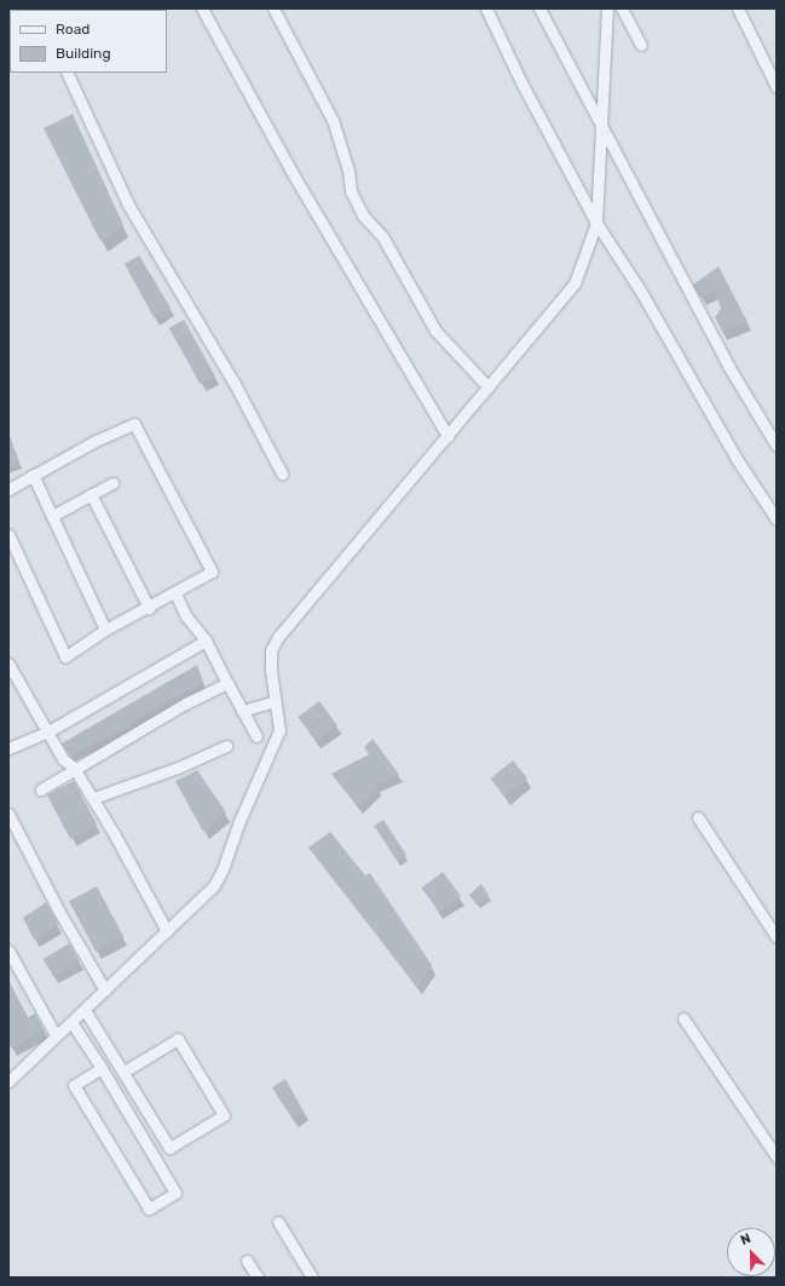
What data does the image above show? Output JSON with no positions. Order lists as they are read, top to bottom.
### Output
{
  "legend": ["Road", "Building"],
  "north": "top left"
}
